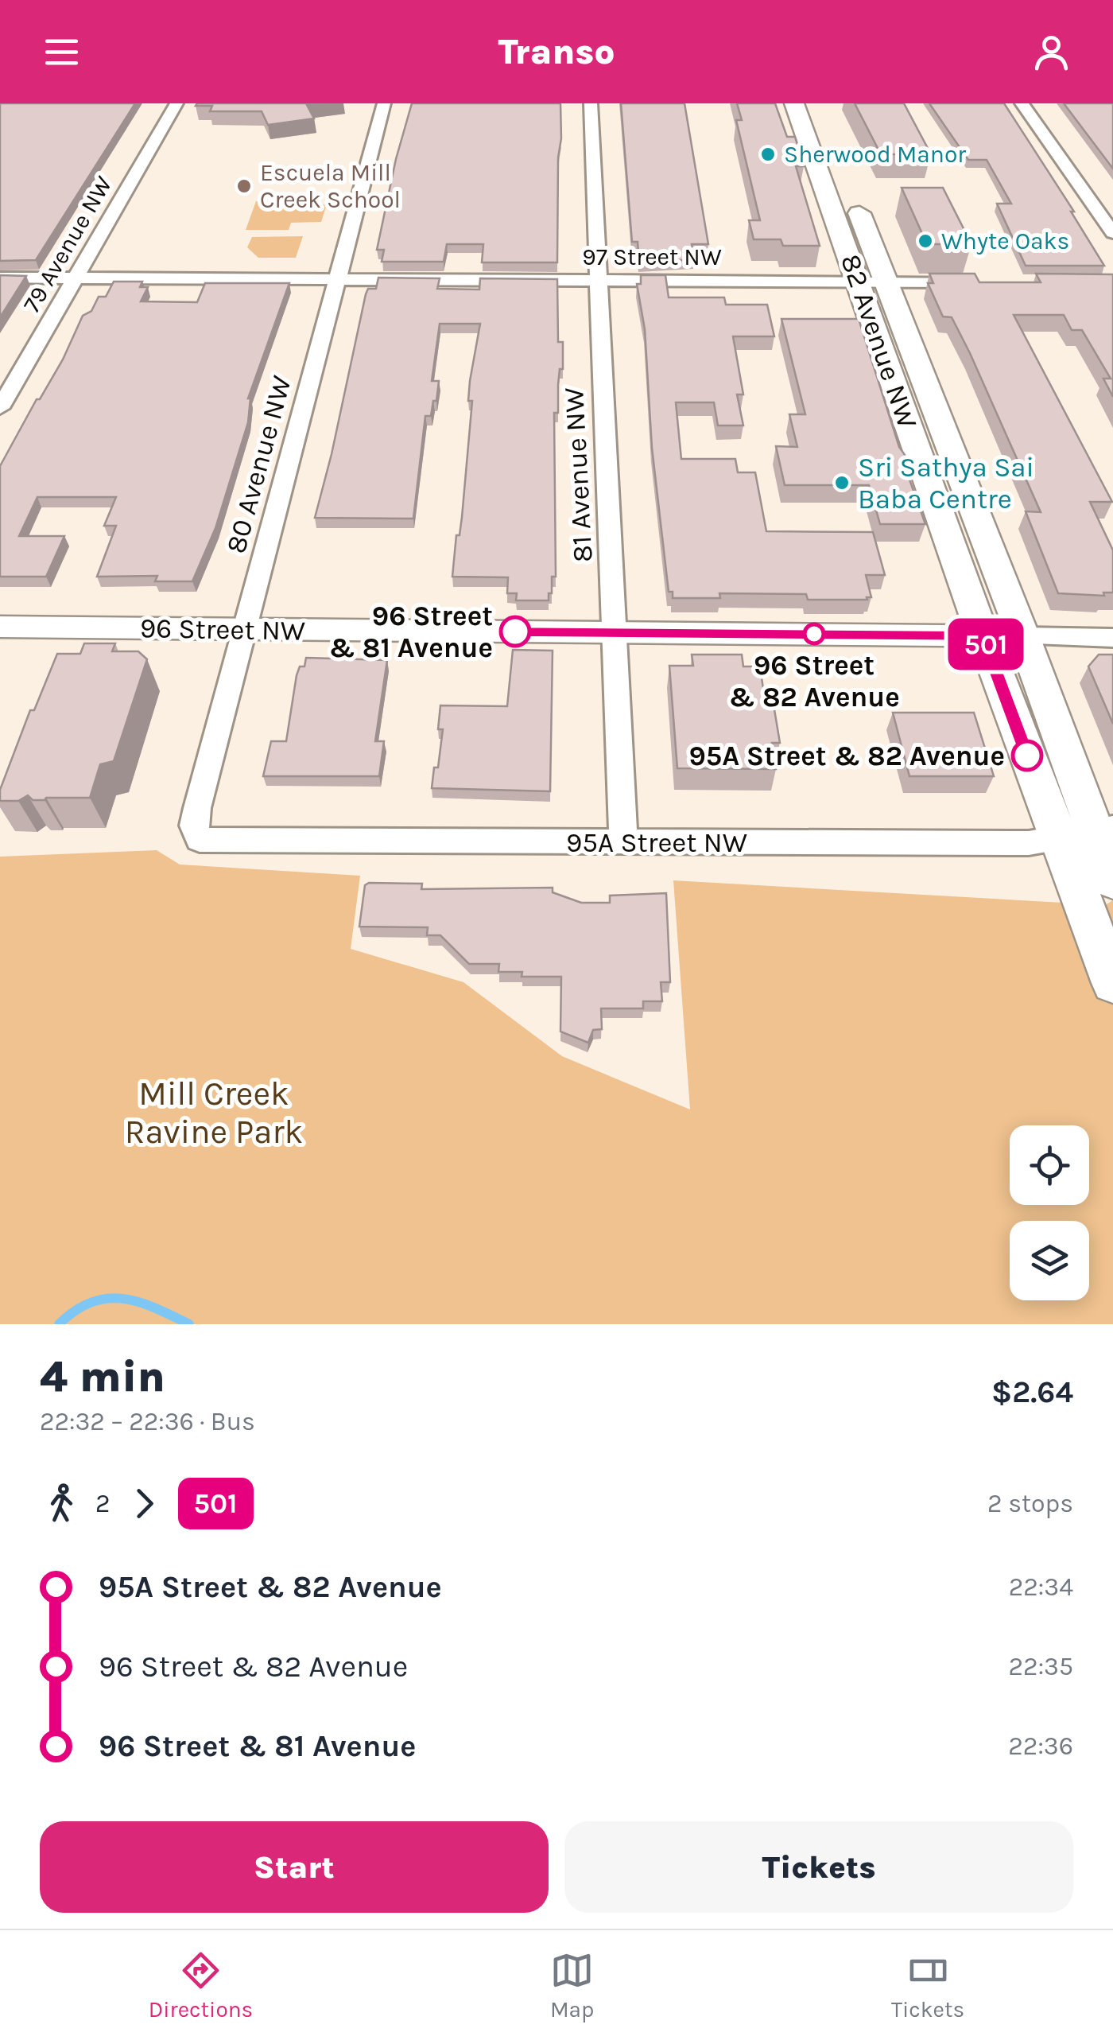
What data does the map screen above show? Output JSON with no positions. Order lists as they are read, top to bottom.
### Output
{
  "streets": {
    "main road": ["82 Avenue NW"],
    "street": [
      "79 Avenue NW",
      "97 Street NW",
      "80 Avenue NW",
      "81 Avenue NW",
      "96 Street NW",
      "95A Street NW"
    ]
  },
  "crossings": [
    ["79 Avenue NW", "97 Street NW"],
    ["97 Street NW", "82 Avenue NW"],
    ["97 Street NW", "80 Avenue NW"],
    ["97 Street NW", "81 Avenue NW"],
    ["82 Avenue NW", "96 Street NW"],
    ["82 Avenue NW", "95A Street NW"],
    ["80 Avenue NW", "96 Street NW"],
    ["80 Avenue NW", "95A Street NW"],
    ["81 Avenue NW", "96 Street NW"],
    ["81 Avenue NW", "95A Street NW"]
  ],
  "parks": ["Mill Creek Ravine Park"],
  "places": [
    "Sherwood Manor",
    "Escuela Mill Creek School",
    "Whyte Oaks",
    "Sri Sathya Sai Baba Centre",
    "96 Street & 81 Avenue",
    "96 Street & 82 Avenue",
    "95A Street & 82 Avenue"
  ],
  "lines": ["bus line 501"],
  "page": {
    "header": "Transo",
    "on_map": "501",
    "heading": ["4 min", "22:32 – 22:36 · Bus", "$2.64"],
    "legs": ["2", "501", "2 stops"],
    "list": [
      {
        "name": "95A Street & 82 Avenue",
        "value": "22:34"
      },
      {
        "name": "96 Street & 82 Avenue",
        "value": "22:35"
      },
      {
        "name": "96 Street & 81 Avenue",
        "value": "22:36"
      }
    ],
    "buttons": ["Start", "Tickets"],
    "tabs": ["Directions", "Map", "Tickets"]
  }
}
